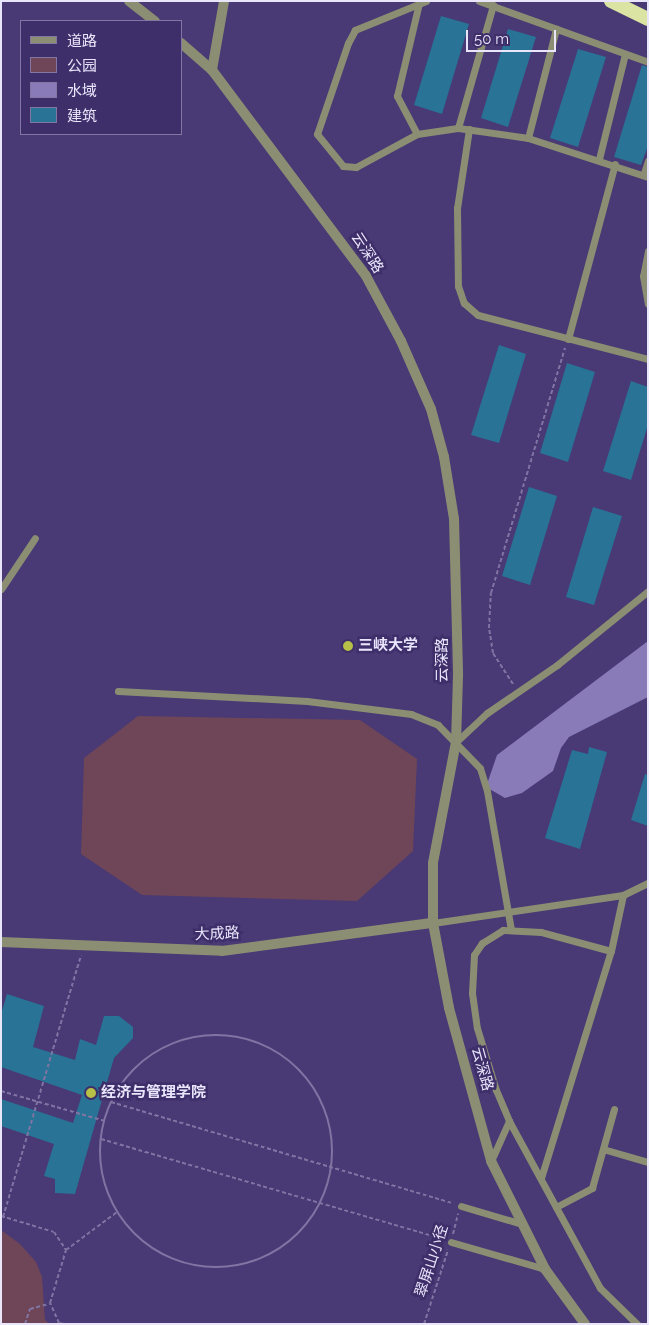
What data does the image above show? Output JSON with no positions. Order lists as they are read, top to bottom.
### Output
{
  "streets": {
    "street": ["云深路", "大成路"],
    "path": ["翠屏山小径"]
  },
  "crossings": [
    ["云深路", "大成路"]
  ],
  "places": ["三峡大学", "经济与管理学院"],
  "legend": [
    "道路",
    "公园",
    "水域",
    "建筑"
  ],
  "scale_bar": "50 m"
}
